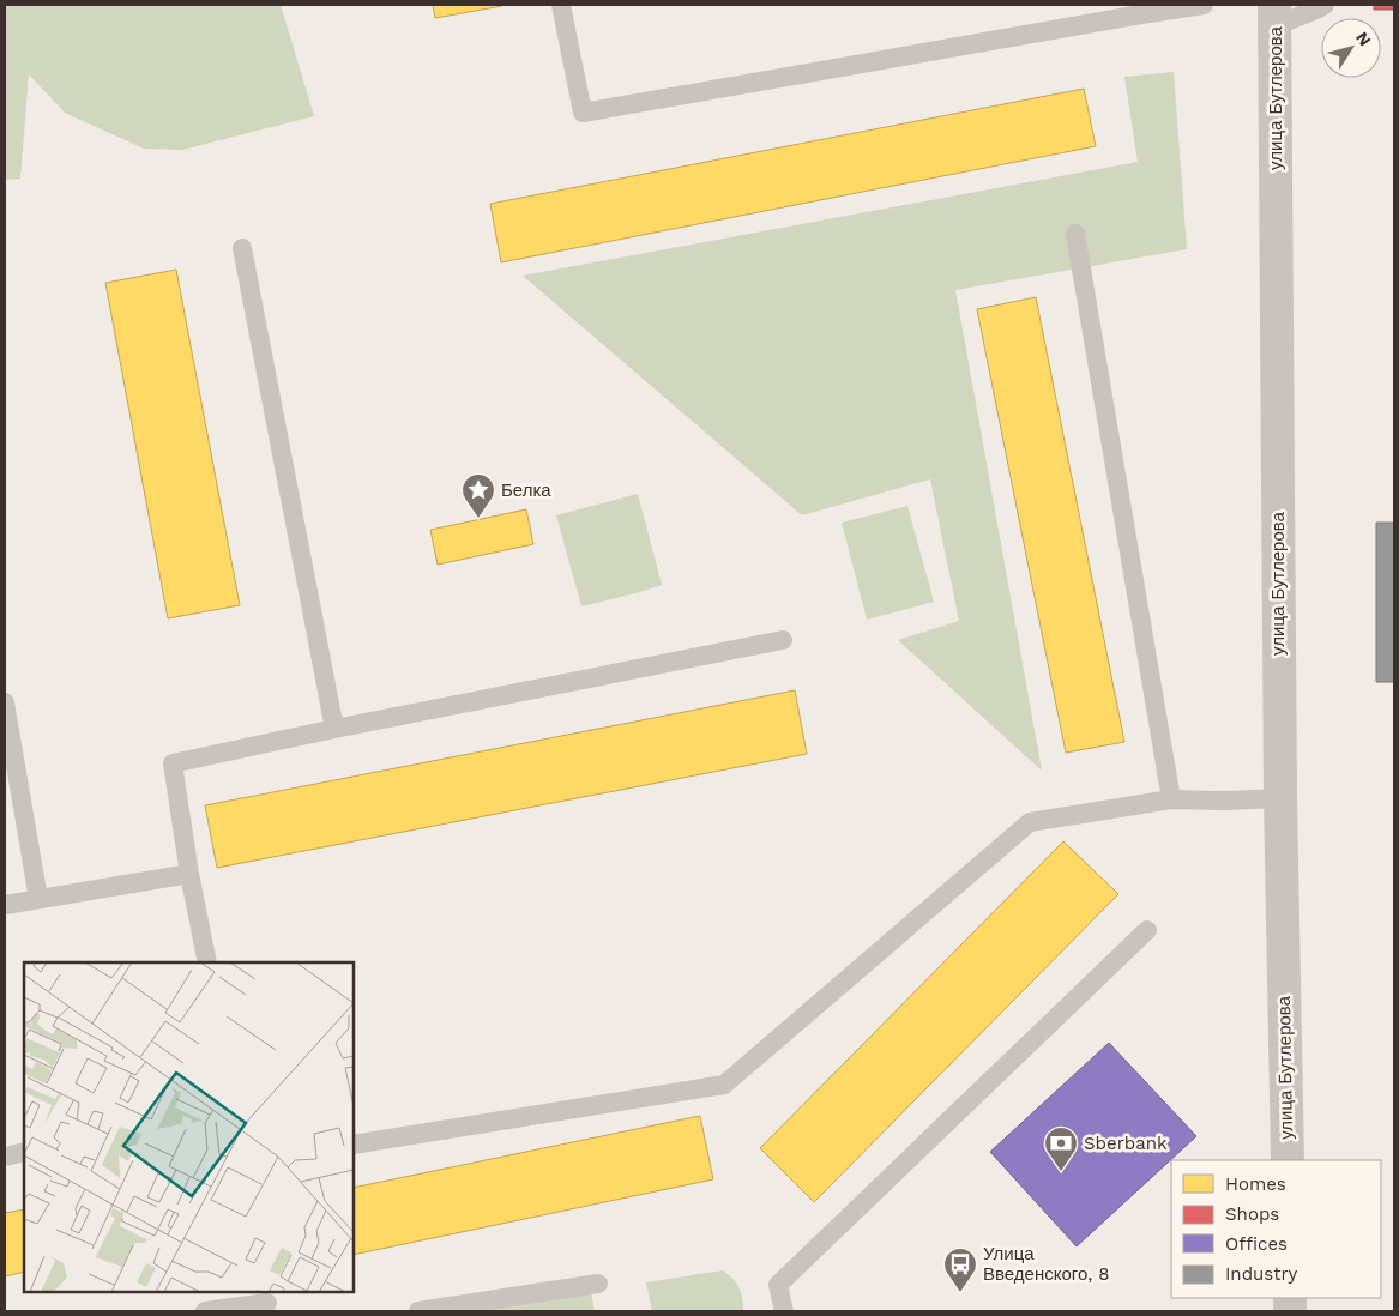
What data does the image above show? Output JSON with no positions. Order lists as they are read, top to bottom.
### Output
{
  "streets": {
    "street": ["улица Бутлерова"]
  },
  "places": {
    "place": ["Белка"],
    "bank": ["Sberbank"],
    "bus stop": ["Улица Введенского, 8"]
  },
  "legend": [
    "Homes",
    "Shops",
    "Offices",
    "Industry"
  ],
  "north": "top right"
}
